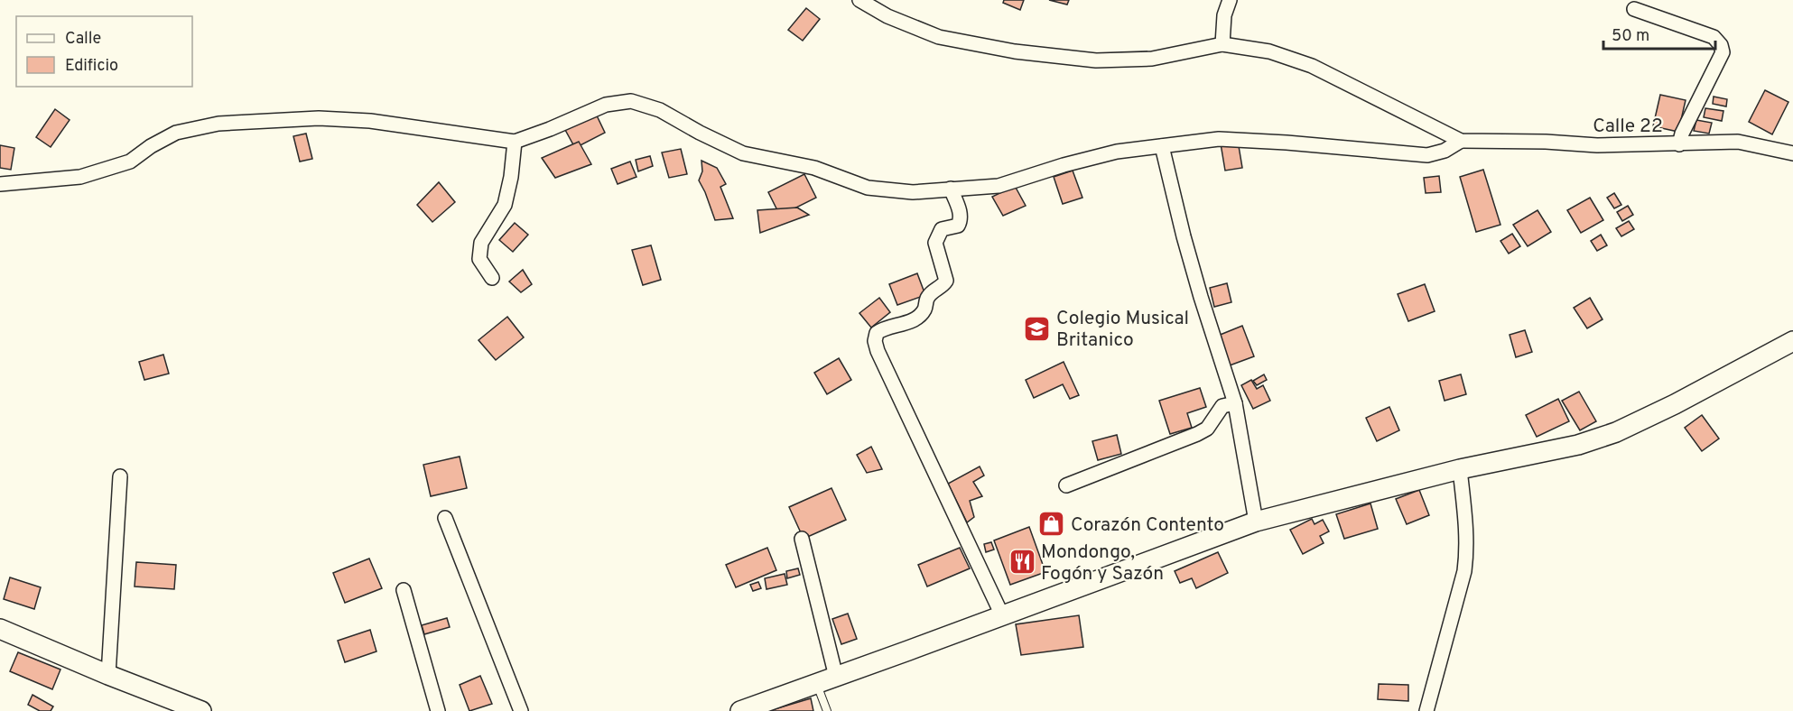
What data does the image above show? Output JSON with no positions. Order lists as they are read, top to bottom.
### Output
{
  "streets": {
    "street": ["Calle 22"]
  },
  "places": {
    "school or university": ["Colegio Musical Britanico"],
    "shop": ["Corazón Contento"],
    "restaurant": ["Mondongo, Fogón y Sazón"]
  },
  "legend": ["Calle", "Edificio"],
  "scale_bar": "50 m"
}
